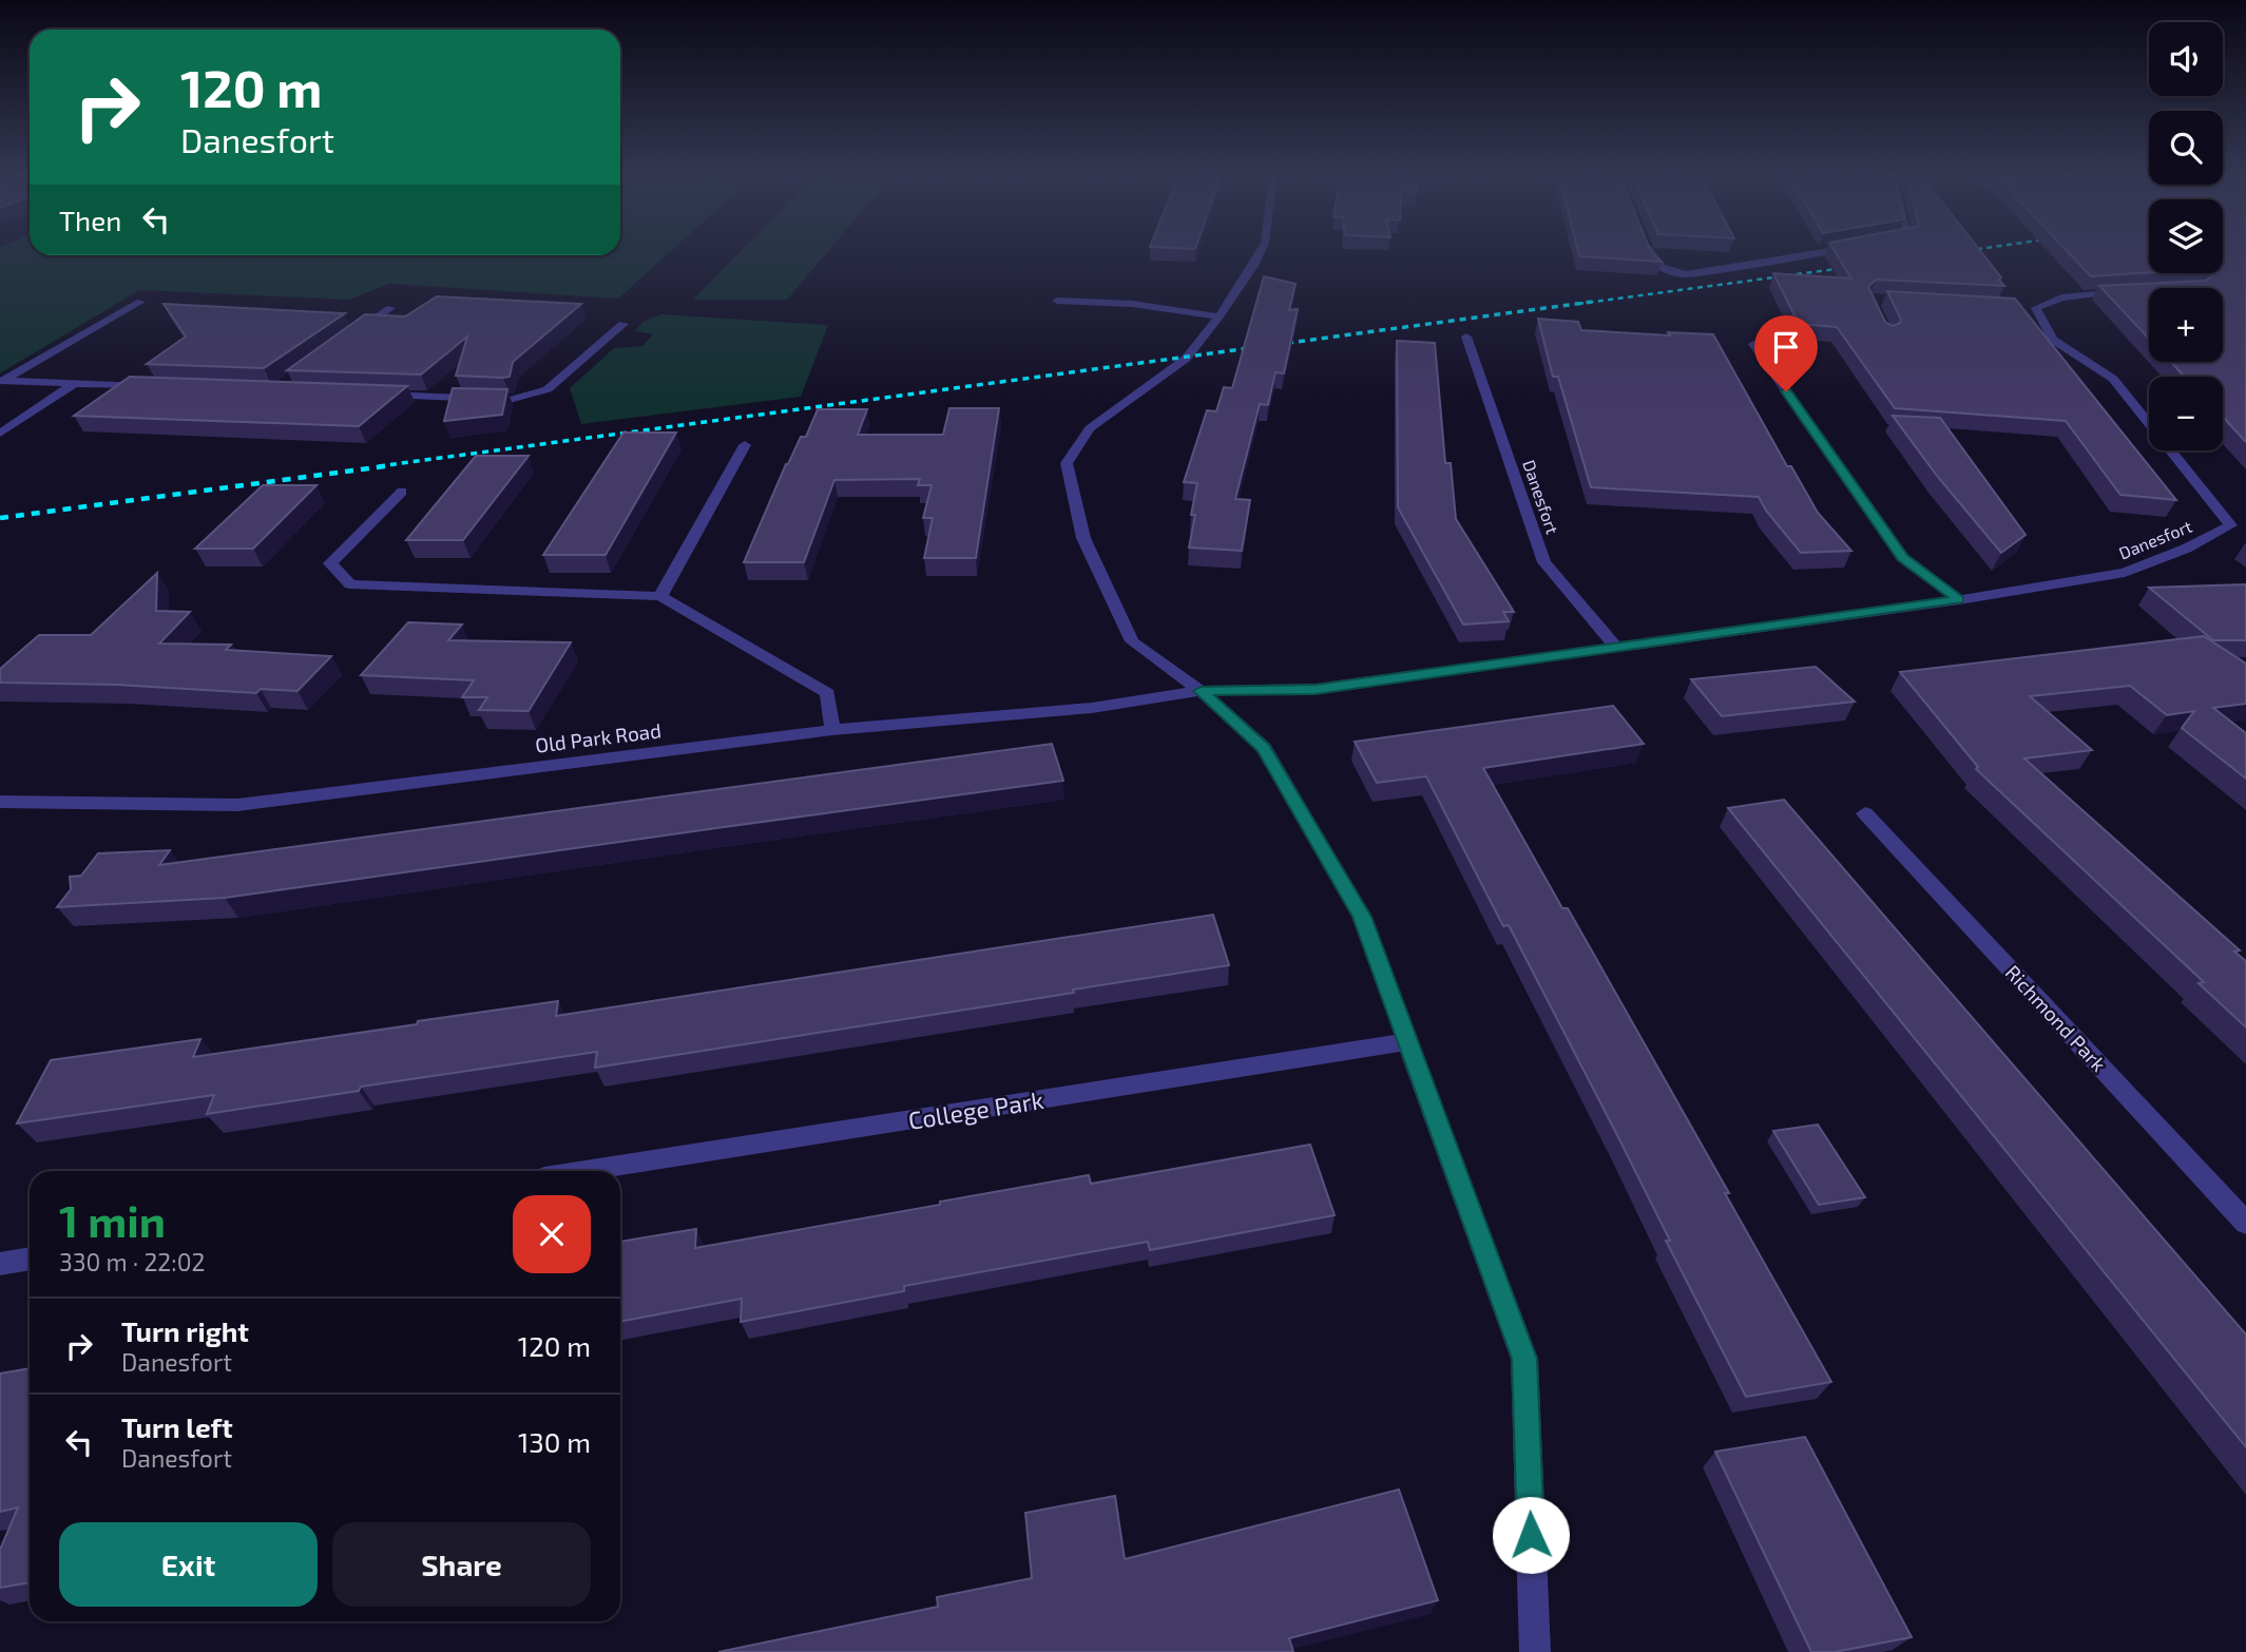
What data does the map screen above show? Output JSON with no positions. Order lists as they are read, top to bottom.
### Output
{
  "streets": {
    "street": [
      "Danesfort",
      "Old Park Road",
      "Richmond Park",
      "College Park"
    ]
  },
  "crossings": [
    ["Danesfort", "Old Park Road"]
  ],
  "page": {
    "map_buttons": ["+", "−"],
    "turn": ["120 m", "Danesfort"],
    "then": "Then",
    "heading": ["1 min", "330 m · 22:02"],
    "list": [
      {
        "name": "Turn right",
        "note": "Danesfort",
        "value": "120 m"
      },
      {
        "name": "Turn left",
        "note": "Danesfort",
        "value": "130 m"
      }
    ],
    "buttons": ["Exit", "Share"]
  }
}
